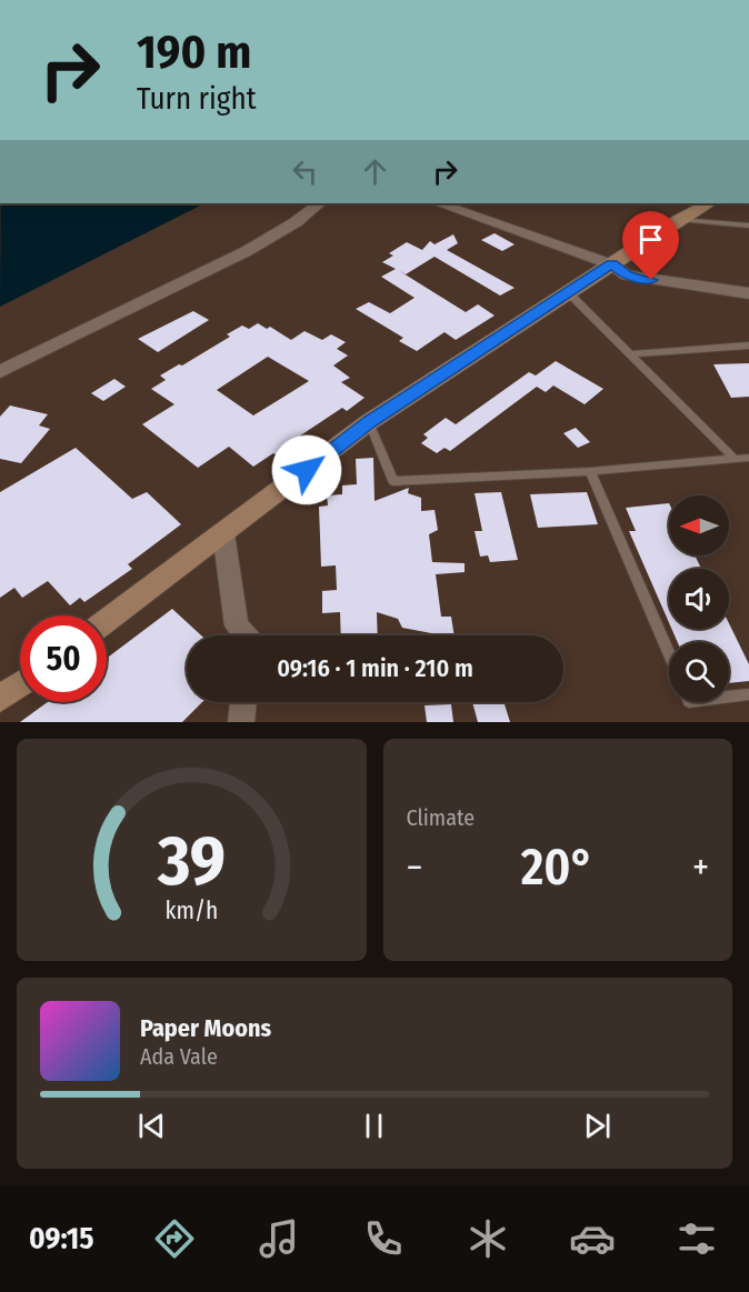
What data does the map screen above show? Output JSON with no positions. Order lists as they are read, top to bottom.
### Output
{
  "north": "left",
  "page": {
    "turn": ["190 m", "Turn right"],
    "limit": "50",
    "trip": "09:16 · 1 min · 210 m",
    "tile": "Climate",
    "heat": ["−", "20°", "+"],
    "song": ["Paper Moons", "Ada Vale"],
    "tabs": "09:15",
    "gauge": ["39", "km/h"]
  }
}
